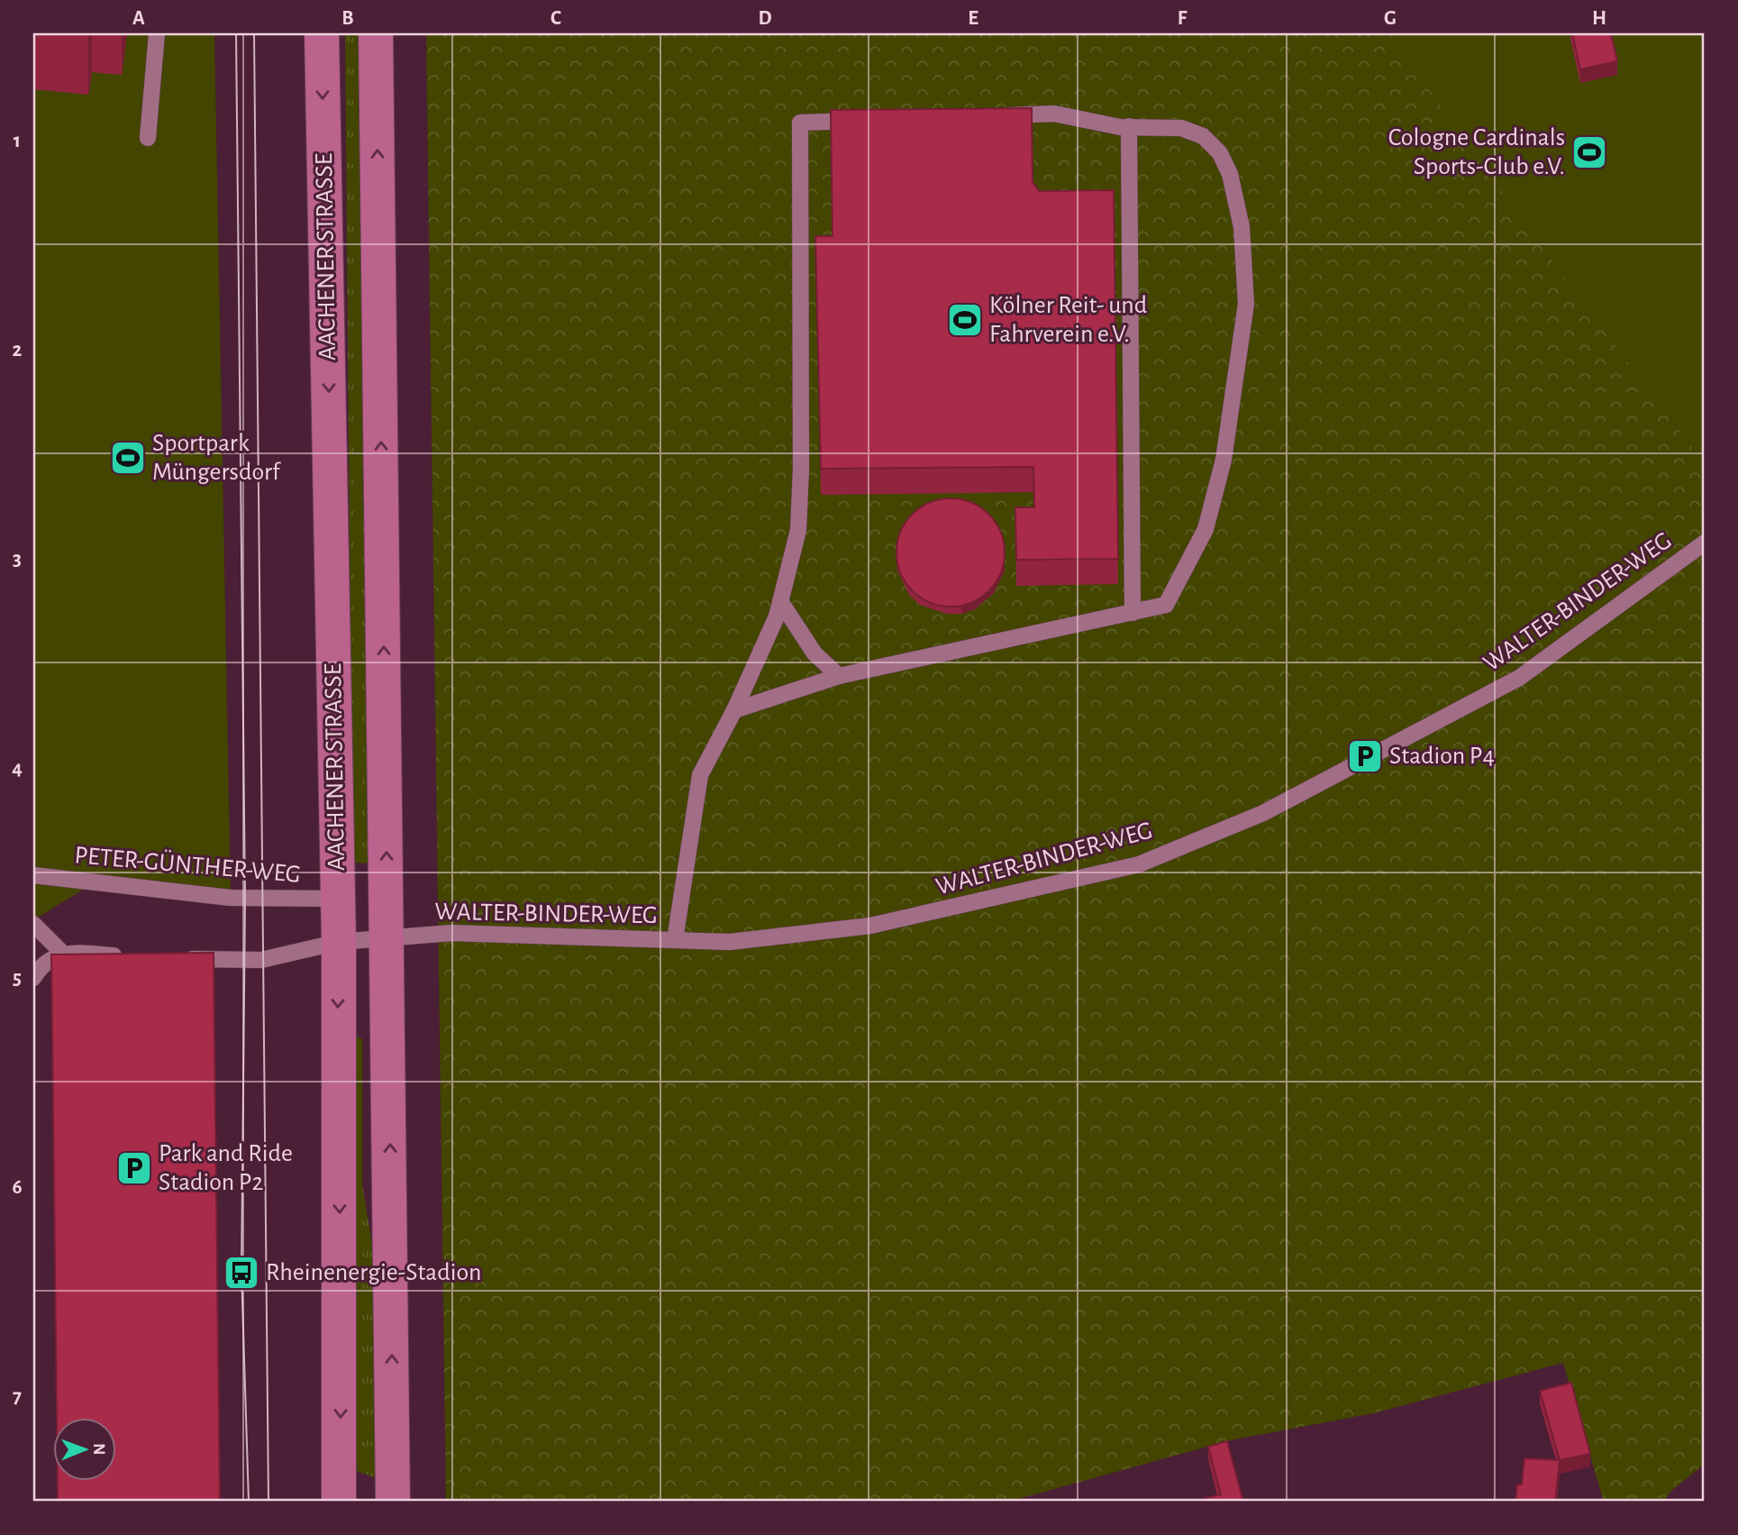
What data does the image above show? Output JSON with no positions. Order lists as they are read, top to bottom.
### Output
{
  "streets": {
    "main road": ["AACHENER STRASSE"],
    "lane": ["WALTER-BINDER-WEG", "PETER-GÜNTHER-WEG"]
  },
  "crossings": [
    ["AACHENER STRASSE", "WALTER-BINDER-WEG"],
    ["AACHENER STRASSE", "PETER-GÜNTHER-WEG"]
  ],
  "places": {
    "sports": ["Cologne Cardinals Sports-Club e.V.", "Kölner Reit- und Fahrverein e.V.", "Sportpark Müngersdorf"],
    "parking": ["Stadion P4", "Park and Ride Stadion P2"],
    "bus stop": ["Rheinenergie-Stadion"]
  },
  "north": "right",
  "grid": {
    "columns": [
      "A",
      "B",
      "C",
      "D",
      "E",
      "F",
      "G",
      "H"
    ],
    "rows": [
      "1",
      "2",
      "3",
      "4",
      "5",
      "6",
      "7"
    ]
  }
}
